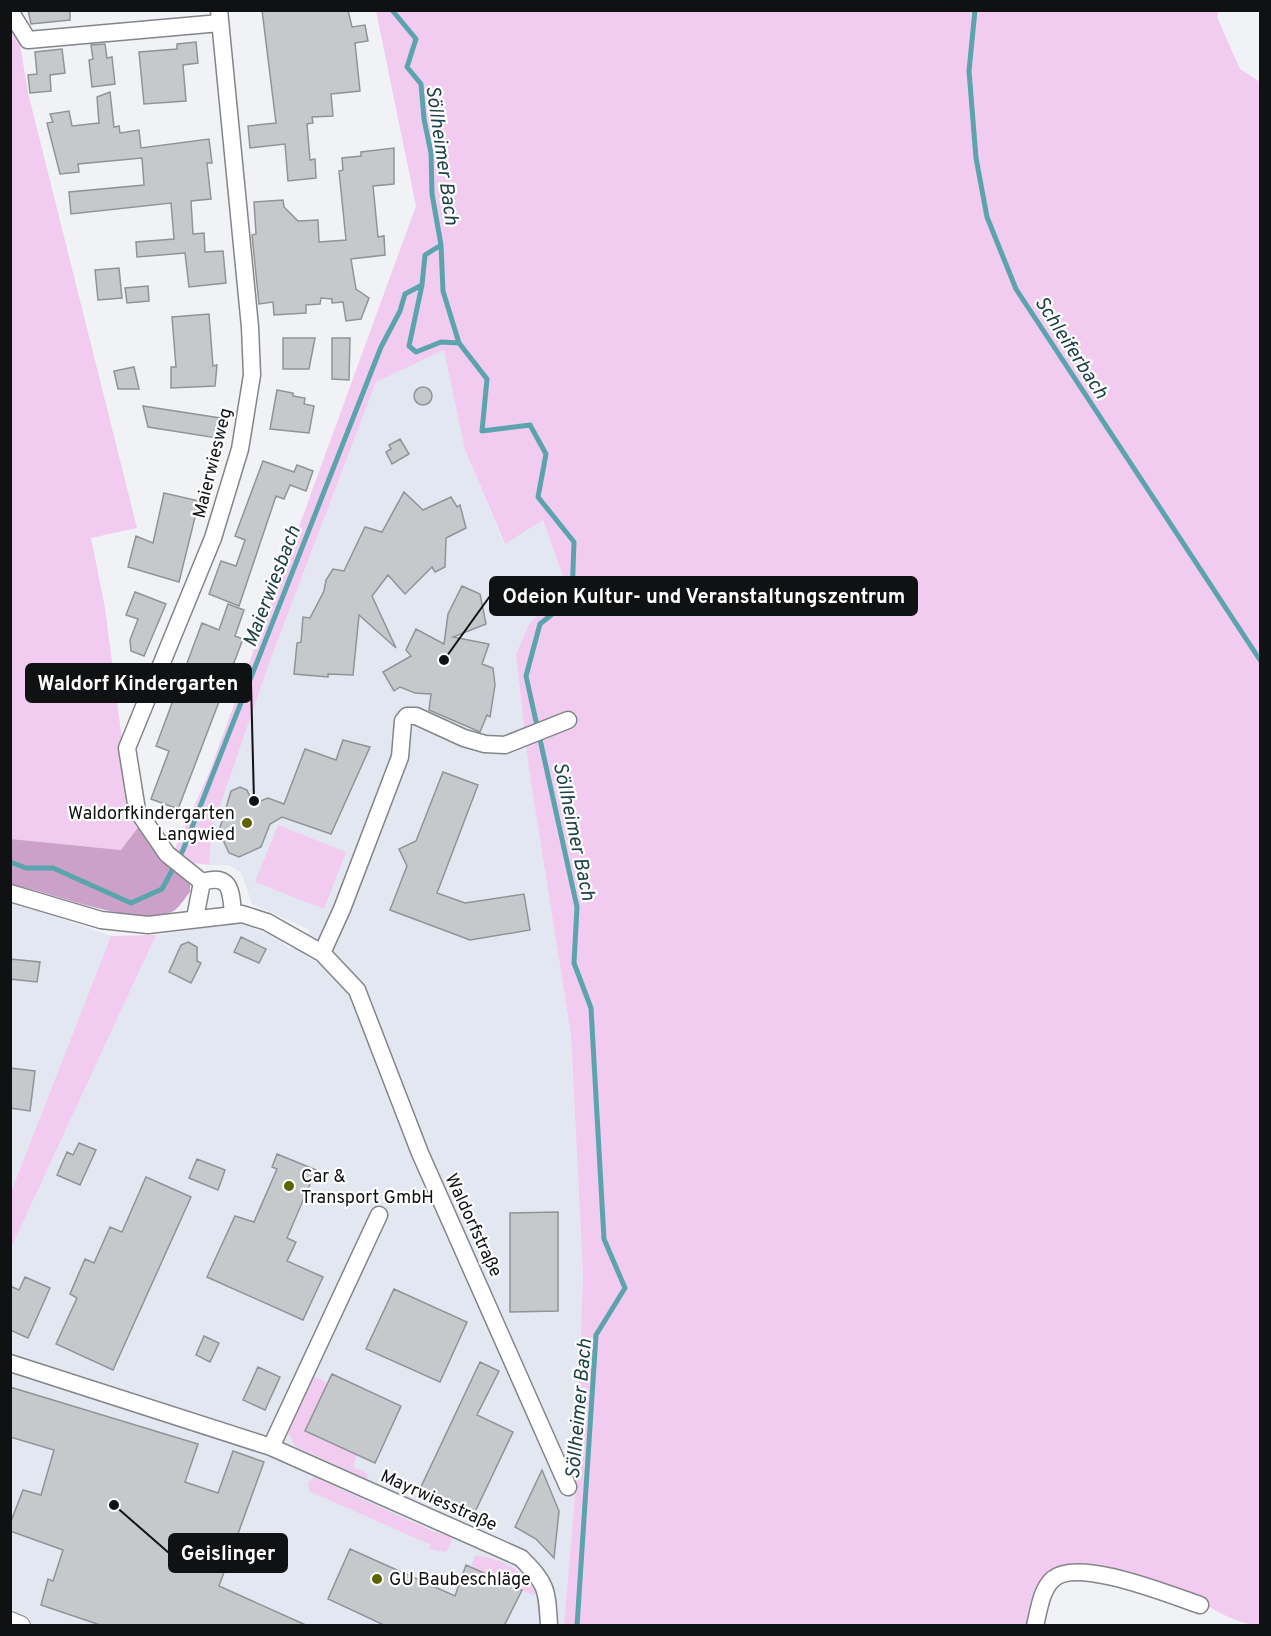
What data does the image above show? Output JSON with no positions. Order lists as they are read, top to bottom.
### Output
{
  "streets": {
    "street": ["Maierwiesweg", "Waldorfstraße", "Mayrwiesstraße"]
  },
  "water": ["Söllheimer Bach", "Schleiferbach", "Maierwiesbach"],
  "places": [
    "Odeion Kultur- und Veranstaltungszentrum",
    "Waldorf Kindergarten",
    "Waldorfkindergarten Langwied",
    "Car & Transport GmbH",
    "Geislinger",
    "GU Baubeschläge"
  ]
}
